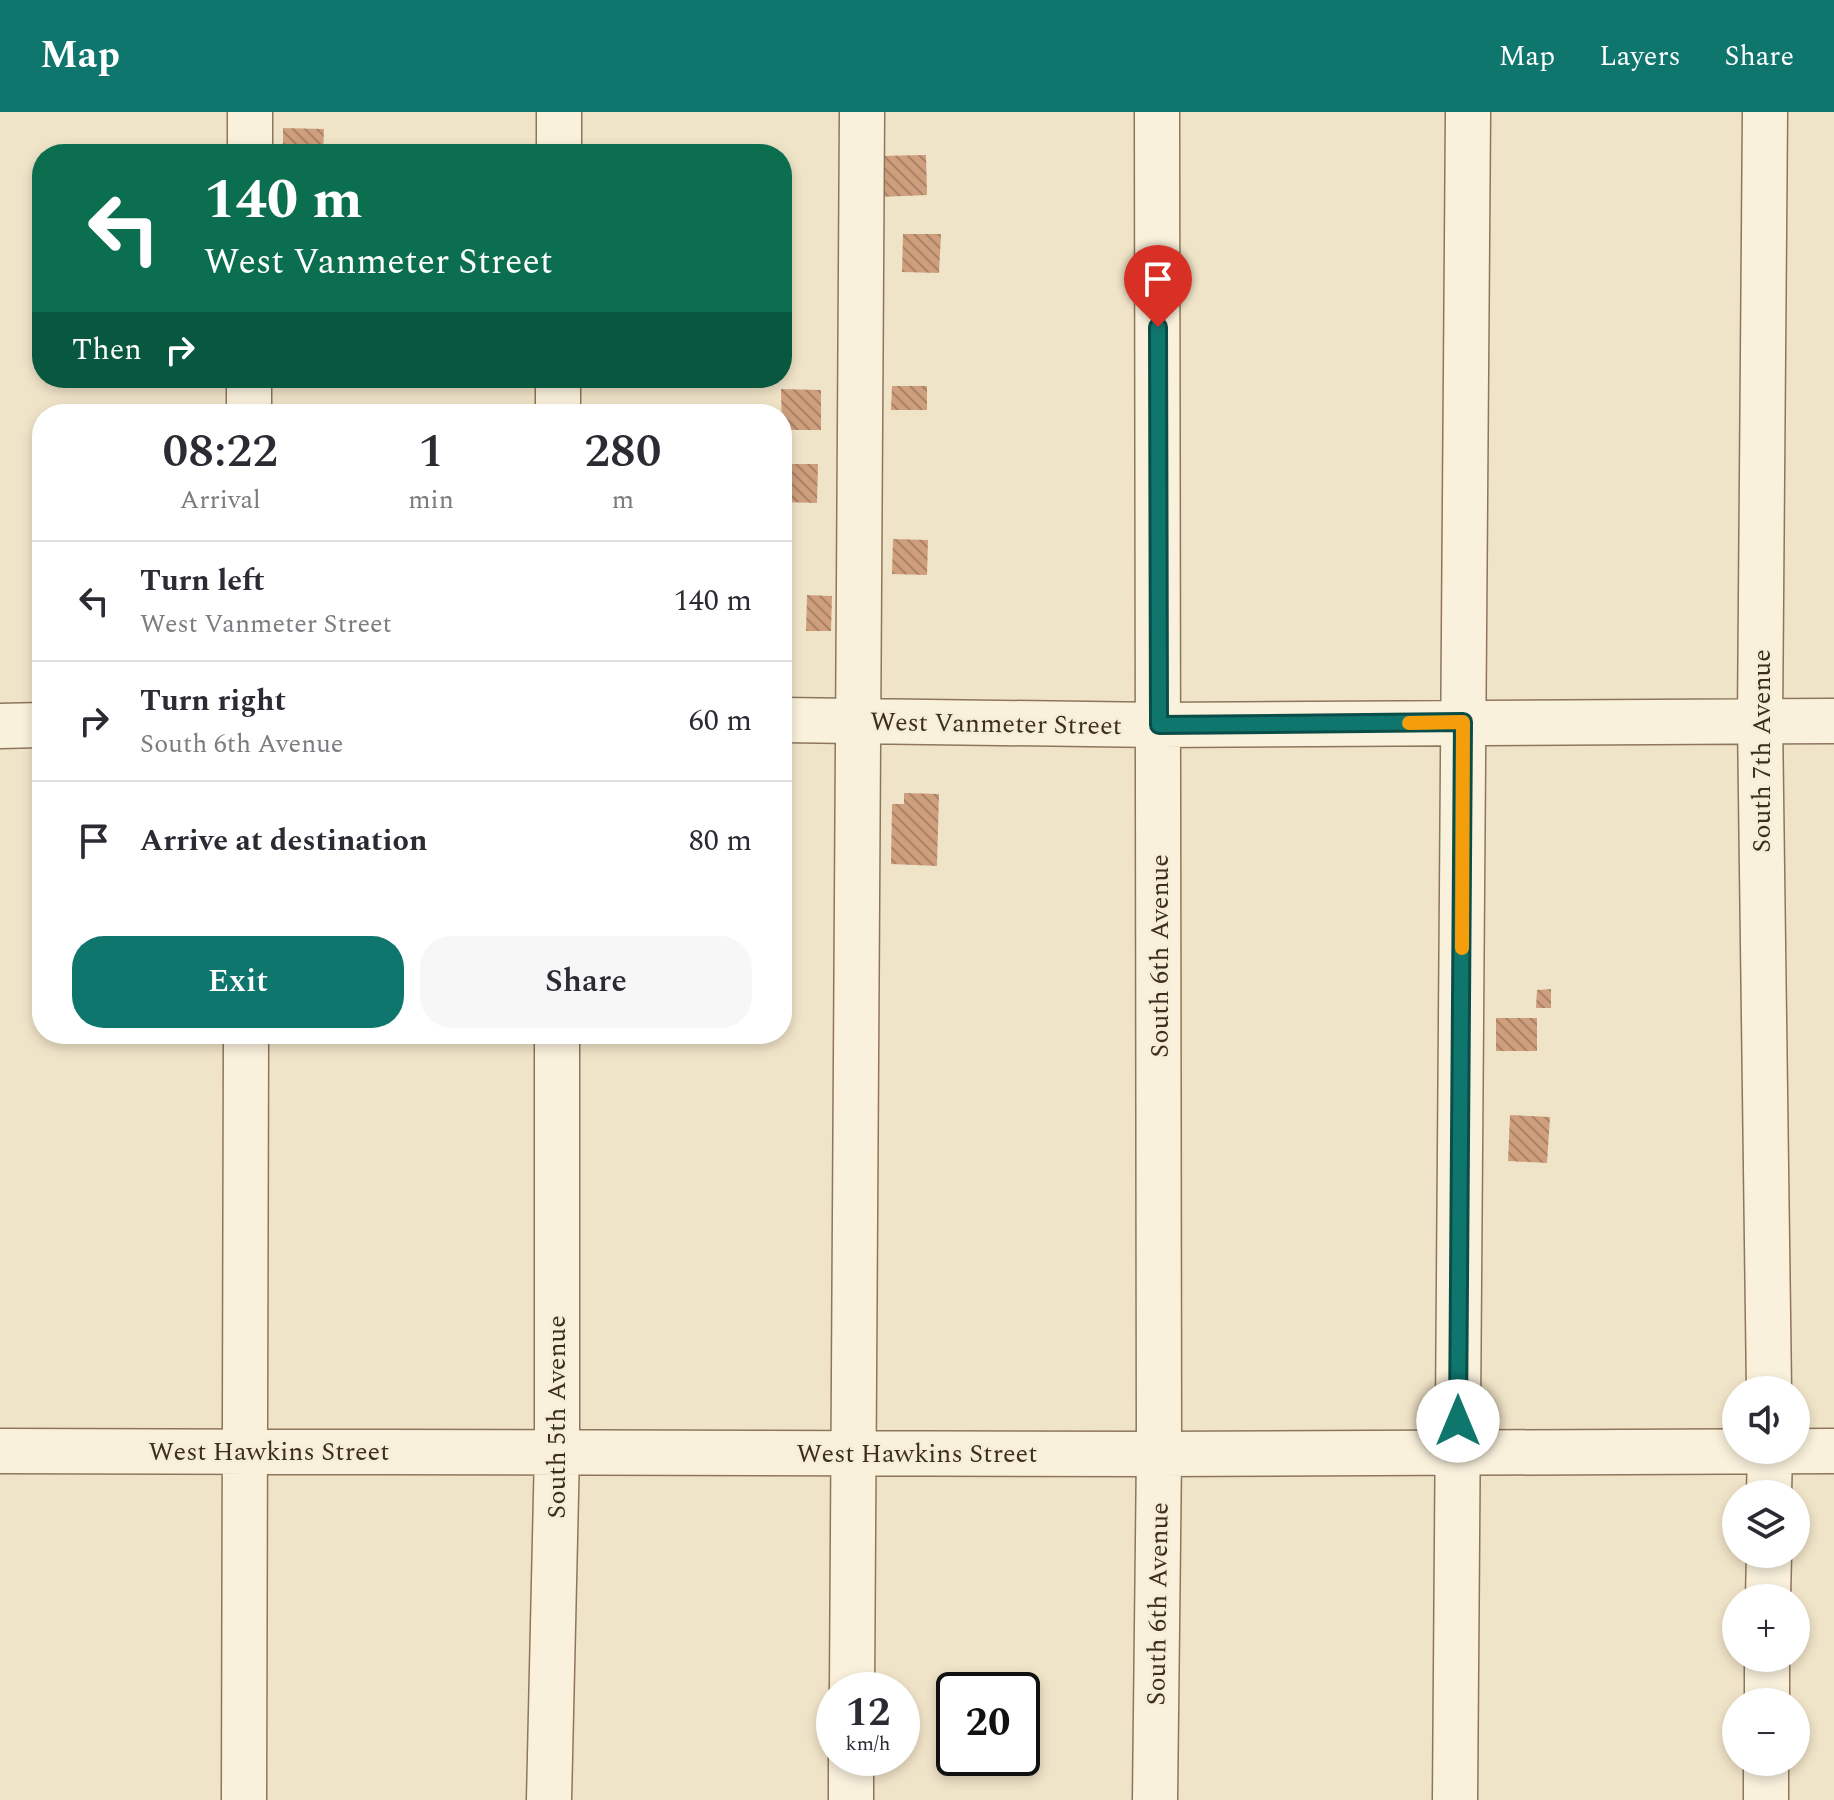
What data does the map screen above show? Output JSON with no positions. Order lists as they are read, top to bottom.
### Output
{
  "streets": {
    "street": [
      "West Vanmeter Street",
      "South 7th Avenue",
      "South 6th Avenue",
      "South 5th Avenue",
      "West Hawkins Street"
    ]
  },
  "crossings": [
    ["West Vanmeter Street", "South 7th Avenue"],
    ["West Vanmeter Street", "South 6th Avenue"],
    ["South 6th Avenue", "West Hawkins Street"],
    ["South 5th Avenue", "West Hawkins Street"]
  ],
  "page": {
    "header": "Map",
    "nav": ["Map", "Layers", "Share"],
    "turn": ["140 m", "West Vanmeter Street"],
    "then": "Then",
    "eta": [
      "08:22",
      "Arrival",
      "1",
      "min",
      "280",
      "m"
    ],
    "list": [
      {
        "name": "Turn left",
        "note": "West Vanmeter Street",
        "value": "140 m"
      },
      {
        "name": "Turn right",
        "note": "South 6th Avenue",
        "value": "60 m"
      },
      {
        "name": "Arrive at destination",
        "value": "80 m"
      }
    ],
    "buttons": ["Exit", "Share"],
    "map_buttons": ["+", "−"],
    "speed": "12 km/h",
    "limit": "20"
  }
}
